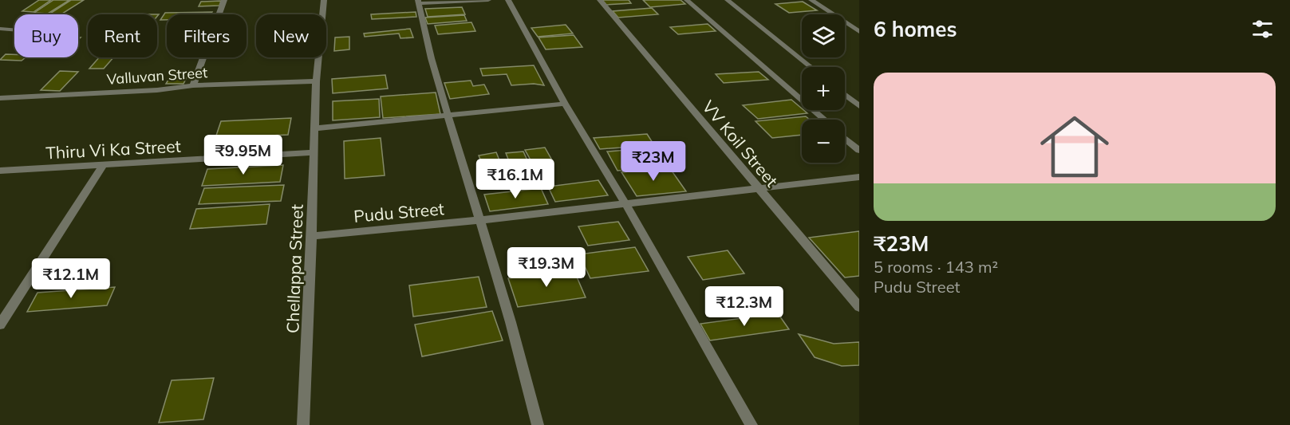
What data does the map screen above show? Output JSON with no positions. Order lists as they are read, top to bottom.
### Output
{
  "streets": {
    "street": [
      "Valluvan Street",
      "VV Koil Street",
      "Thiru Vi Ka Street",
      "Pudu Street",
      "Chellappa Street"
    ]
  },
  "crossings": [
    ["Valluvan Street", "Chellappa Street"],
    ["VV Koil Street", "Pudu Street"],
    ["Thiru Vi Ka Street", "Chellappa Street"],
    ["Pudu Street", "Chellappa Street"]
  ],
  "page": {
    "heading": "6 homes",
    "map_buttons": ["+", "−"],
    "chip": [
      "Buy",
      "Rent",
      "Filters",
      "New"
    ],
    "list": [
      {
        "name": "₹23M",
        "note": "5 rooms · 143 m² · Pudu Street"
      }
    ],
    "price": [
      "₹9.95M",
      "₹23M",
      "₹16.1M",
      "₹19.3M",
      "₹12.1M",
      "₹12.3M"
    ]
  }
}
